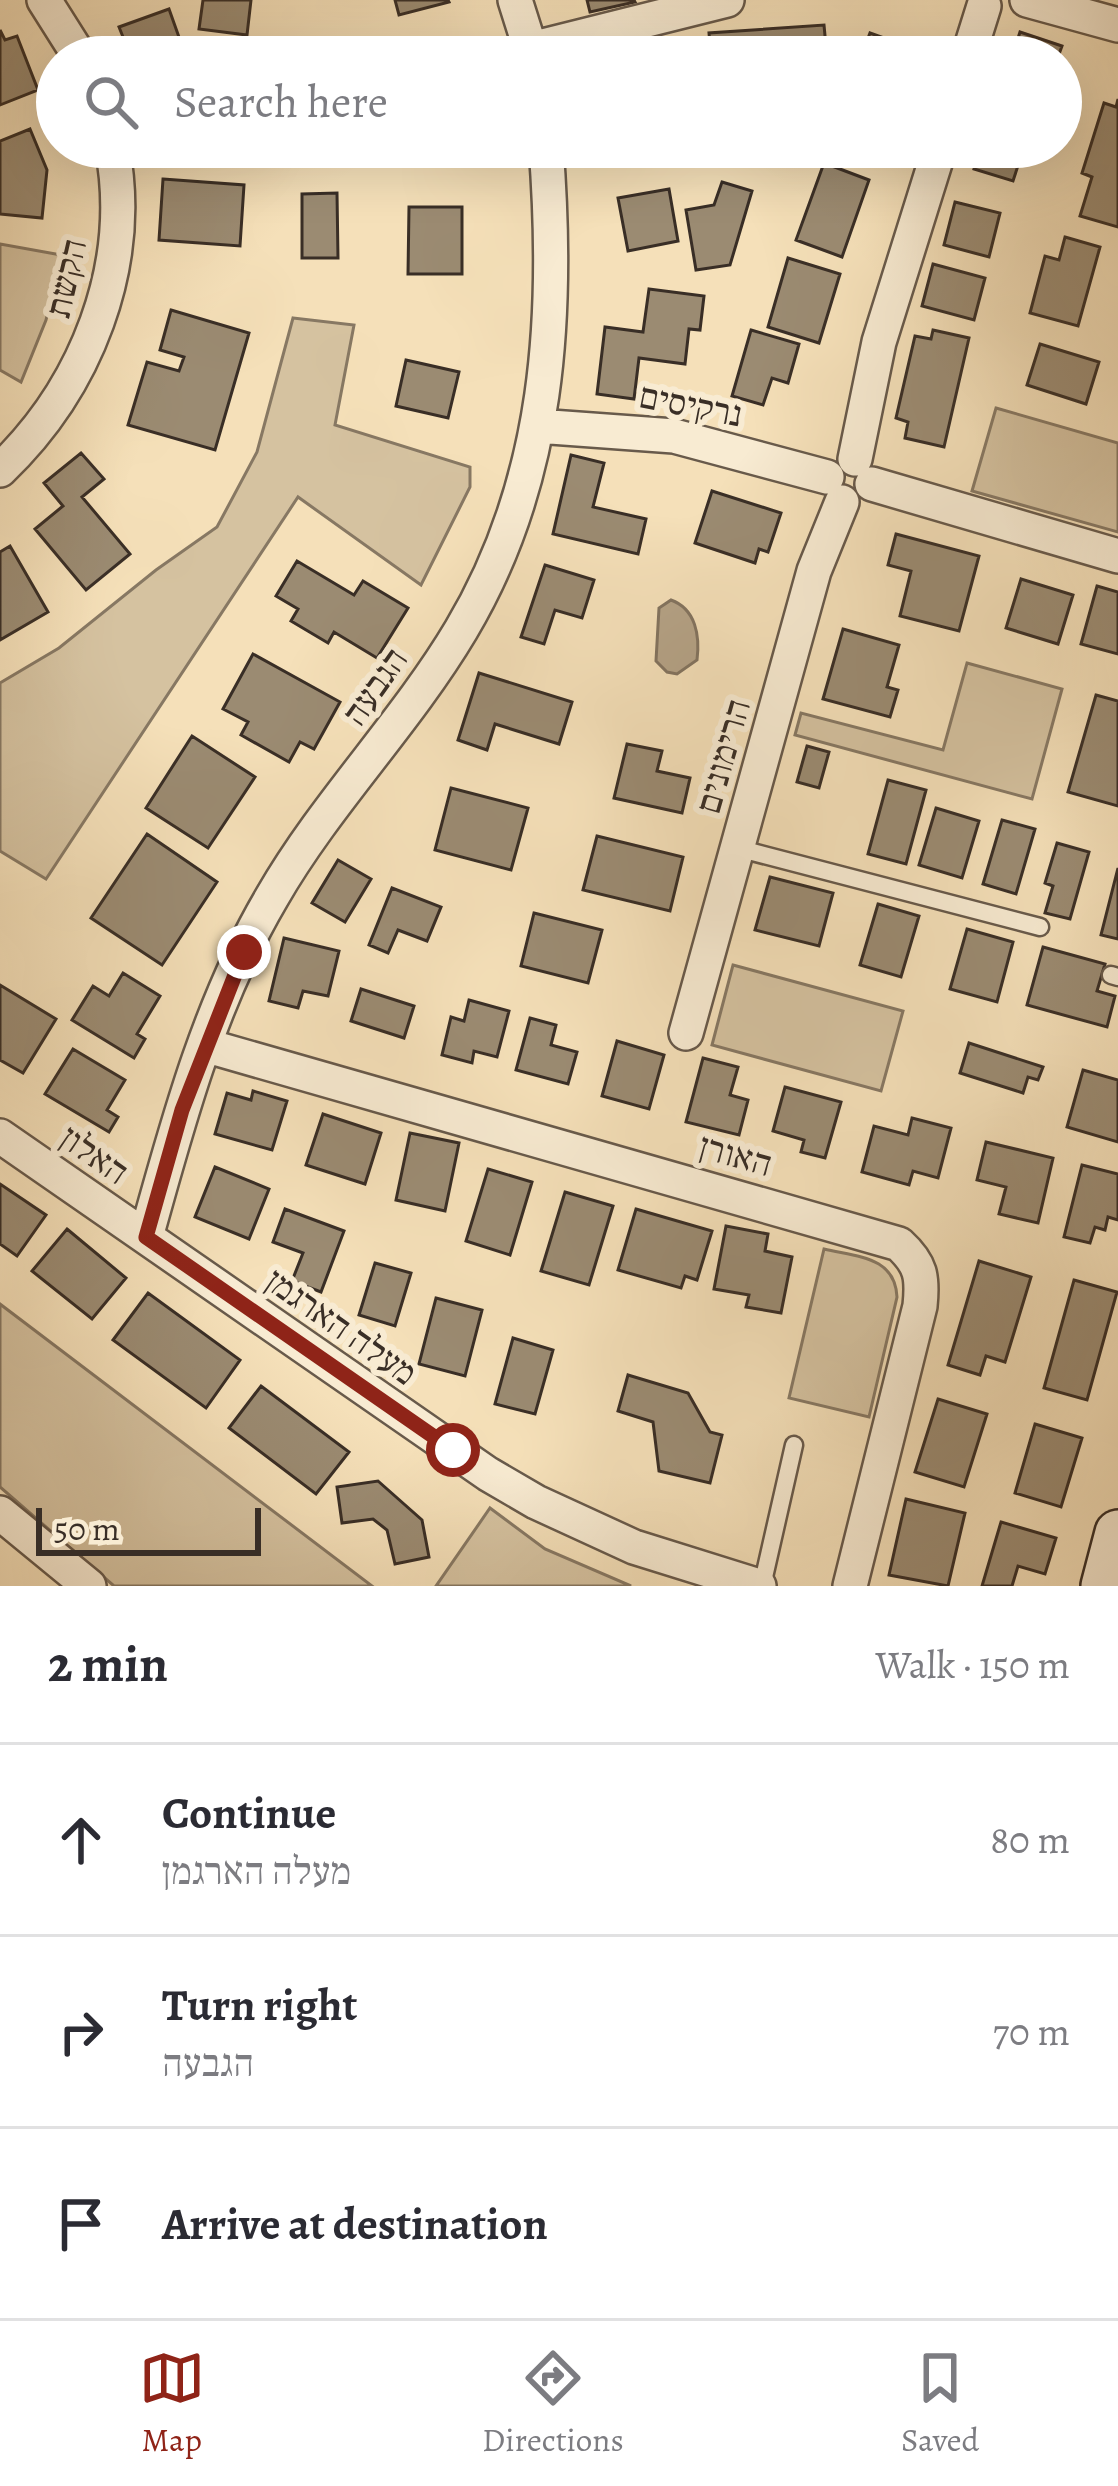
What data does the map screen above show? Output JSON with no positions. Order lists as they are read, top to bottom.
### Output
{
  "streets": {
    "street": [
      "הקשת",
      "נרקיסים",
      "הגבעה",
      "הרימונים",
      "האלון",
      "האורן",
      "מעלה הארגמן"
    ]
  },
  "crossings": [
    ["נרקיסים", "הגבעה"],
    ["נרקיסים", "הרימונים"],
    ["הגבעה", "האלון"],
    ["הגבעה", "האורן"],
    ["הגבעה", "מעלה הארגמן"],
    ["האלון", "מעלה הארגמן"]
  ],
  "scale_bar": "50 m",
  "page": {
    "search": "Search here",
    "scale": "50 m",
    "heading": ["2 min", "Walk · 150 m"],
    "list": [
      ["Continue", "מעלה הארגמן", "80 m"],
      ["Turn right", "הגבעה", "70 m"],
      "Arrive at destination"
    ],
    "nav": ["Map", "Directions", "Saved"]
  }
}
